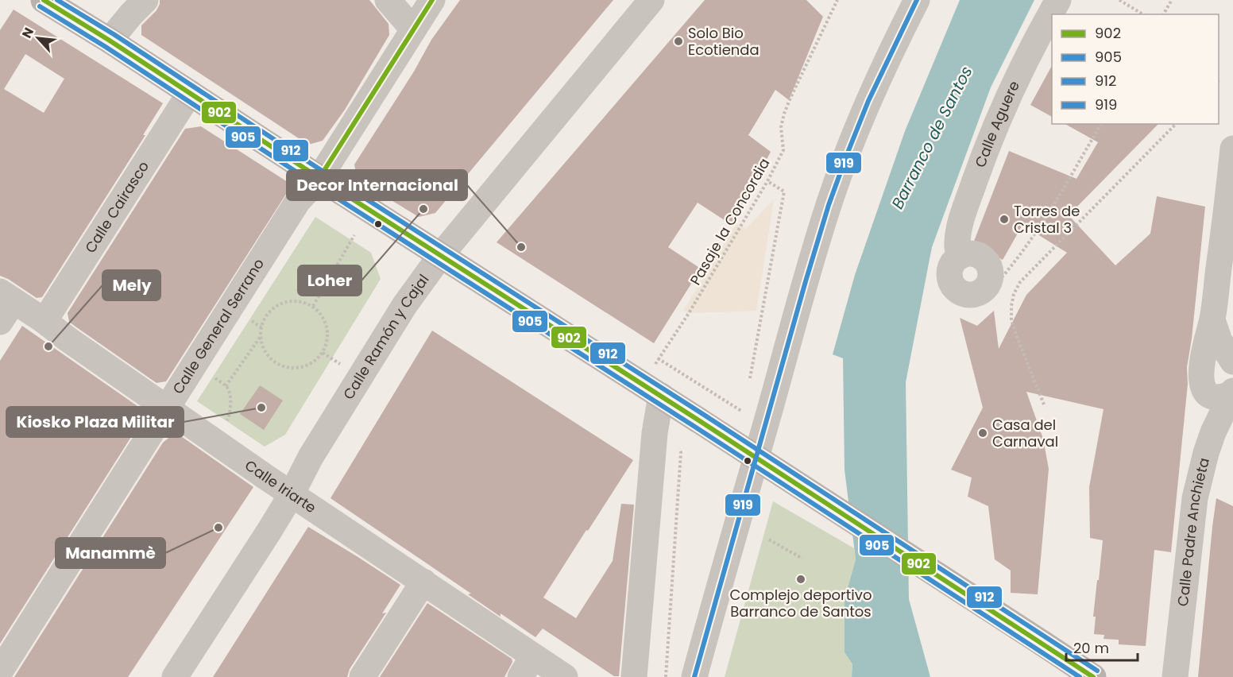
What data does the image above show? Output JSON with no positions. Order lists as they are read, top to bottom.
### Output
{
  "streets": {
    "street": [
      "Calle Aguere",
      "Calle Cairasco",
      "Calle General Serrano",
      "Calle Ramón y Cajal",
      "Calle Iriarte",
      "Calle Padre Anchieta"
    ],
    "path": ["Pasaje la Concordia"]
  },
  "crossings": [
    ["Calle Cairasco", "Calle Iriarte"],
    ["Calle General Serrano", "Calle Iriarte"],
    ["Calle Ramón y Cajal", "Calle Iriarte"]
  ],
  "water": ["Barranco de Santos"],
  "places": [
    "Solo Bio Ecotienda",
    "Loher",
    "Torres de Cristal 3",
    "Decor Internacional",
    "Mely",
    "Kiosko Plaza Militar",
    "Casa del Carnaval",
    "Manammè",
    "Complejo deportivo Barranco de Santos"
  ],
  "lines": [
    "transit line 902",
    "transit line 912",
    "transit line 919",
    "transit line 905"
  ],
  "legend": [
    "902",
    "905",
    "912",
    "919"
  ],
  "scale_bar": "20 m",
  "north": "top left"
}
